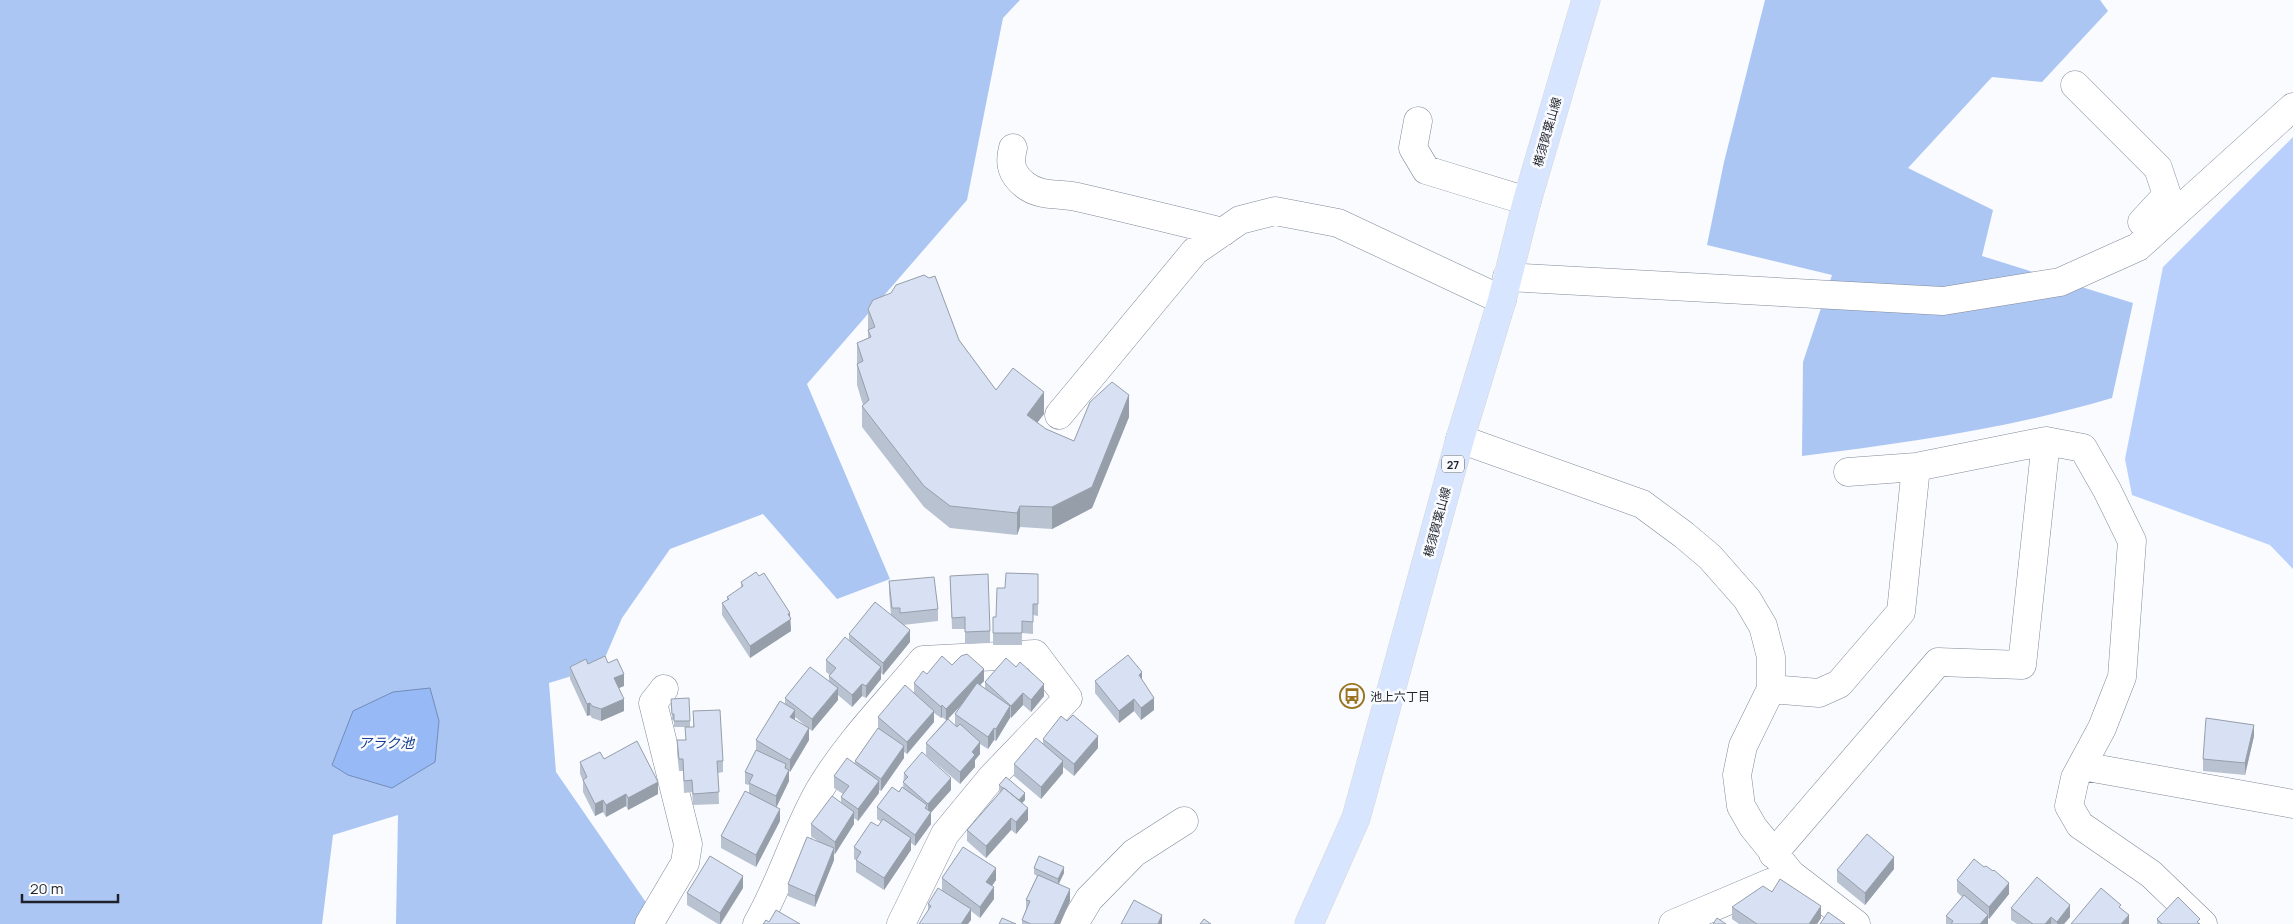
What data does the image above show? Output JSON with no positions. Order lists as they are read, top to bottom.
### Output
{
  "streets": {
    "main road": ["横須賀葉山線", "27"]
  },
  "water": ["アラク池"],
  "places": {
    "bus stop": ["池上六丁目"]
  },
  "scale_bar": "20 m"
}
